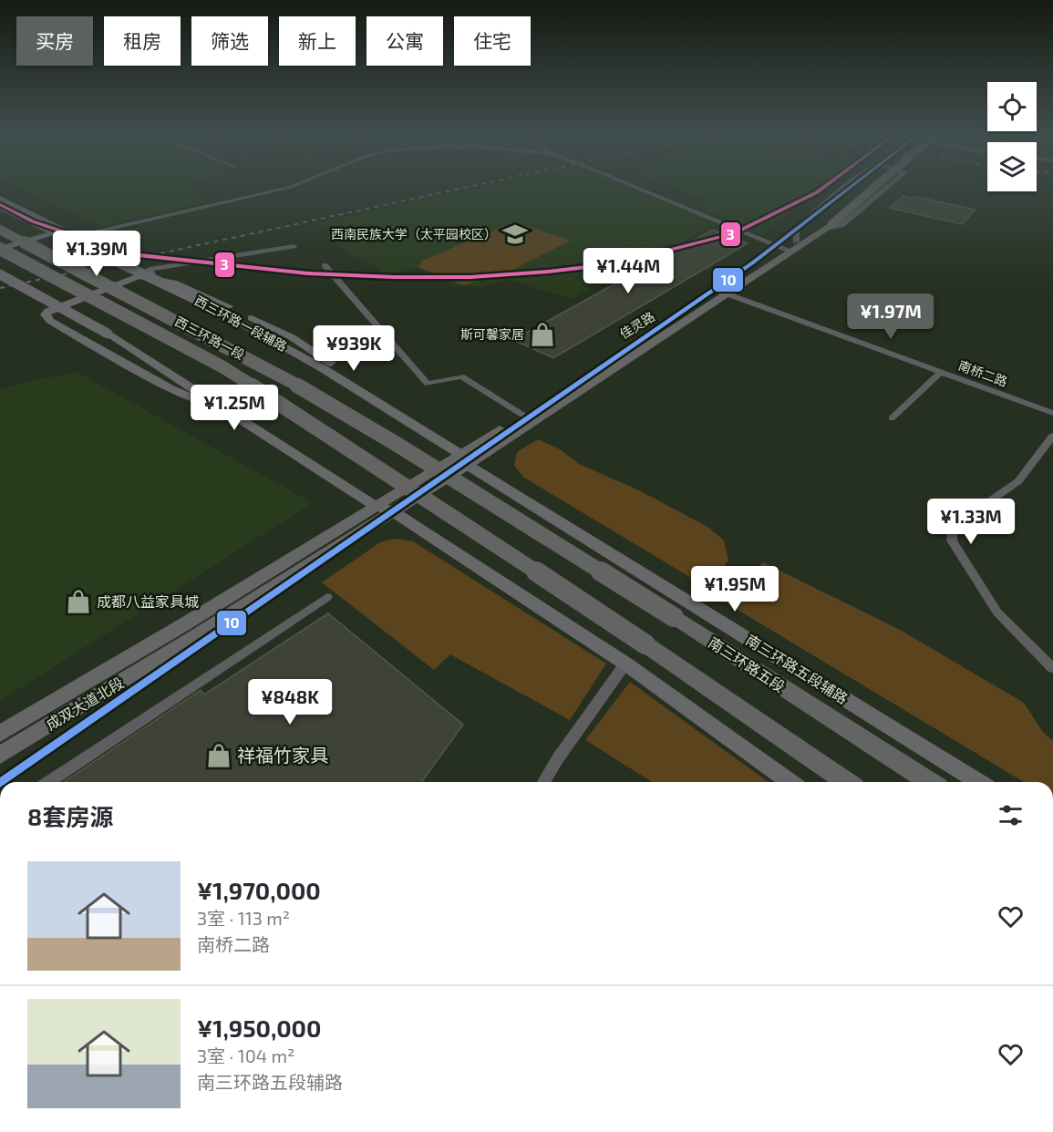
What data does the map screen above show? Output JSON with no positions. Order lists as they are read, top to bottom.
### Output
{
  "streets": {
    "highway": ["西三环路一段", "南三环路五段"],
    "main road": [
      "西三环路一段辅路",
      "佳灵路",
      "南三环路五段辅路",
      "成双大道北段"
    ],
    "street": ["南桥二路"]
  },
  "crossings": [
    ["西三环路一段辅路", "佳灵路"],
    ["西三环路一段辅路", "南三环路五段辅路"],
    ["佳灵路", "南桥二路"],
    ["佳灵路", "南三环路五段辅路"],
    ["西三环路一段", "南三环路五段"]
  ],
  "places": {
    "school or university": ["西南民族大学（太平园校区）"],
    "shop": ["斯可馨家居", "成都八益家具城", "祥福竹家具"]
  },
  "lines": ["transit line 10", "transit line 3"],
  "page": {
    "chip": [
      "买房",
      "租房",
      "筛选",
      "新上",
      "公寓",
      "住宅"
    ],
    "price": [
      "¥1.39M",
      "¥1.44M",
      "¥1.97M",
      "¥939K",
      "¥1.25M",
      "¥1.33M",
      "¥1.95M",
      "¥848K"
    ],
    "heading": "8套房源",
    "list": [
      {
        "name": "¥1,970,000",
        "note": "3室 · 113 m² · 南桥二路"
      },
      {
        "name": "¥1,950,000",
        "note": "3室 · 104 m² · 南三环路五段辅路"
      }
    ]
  }
}
